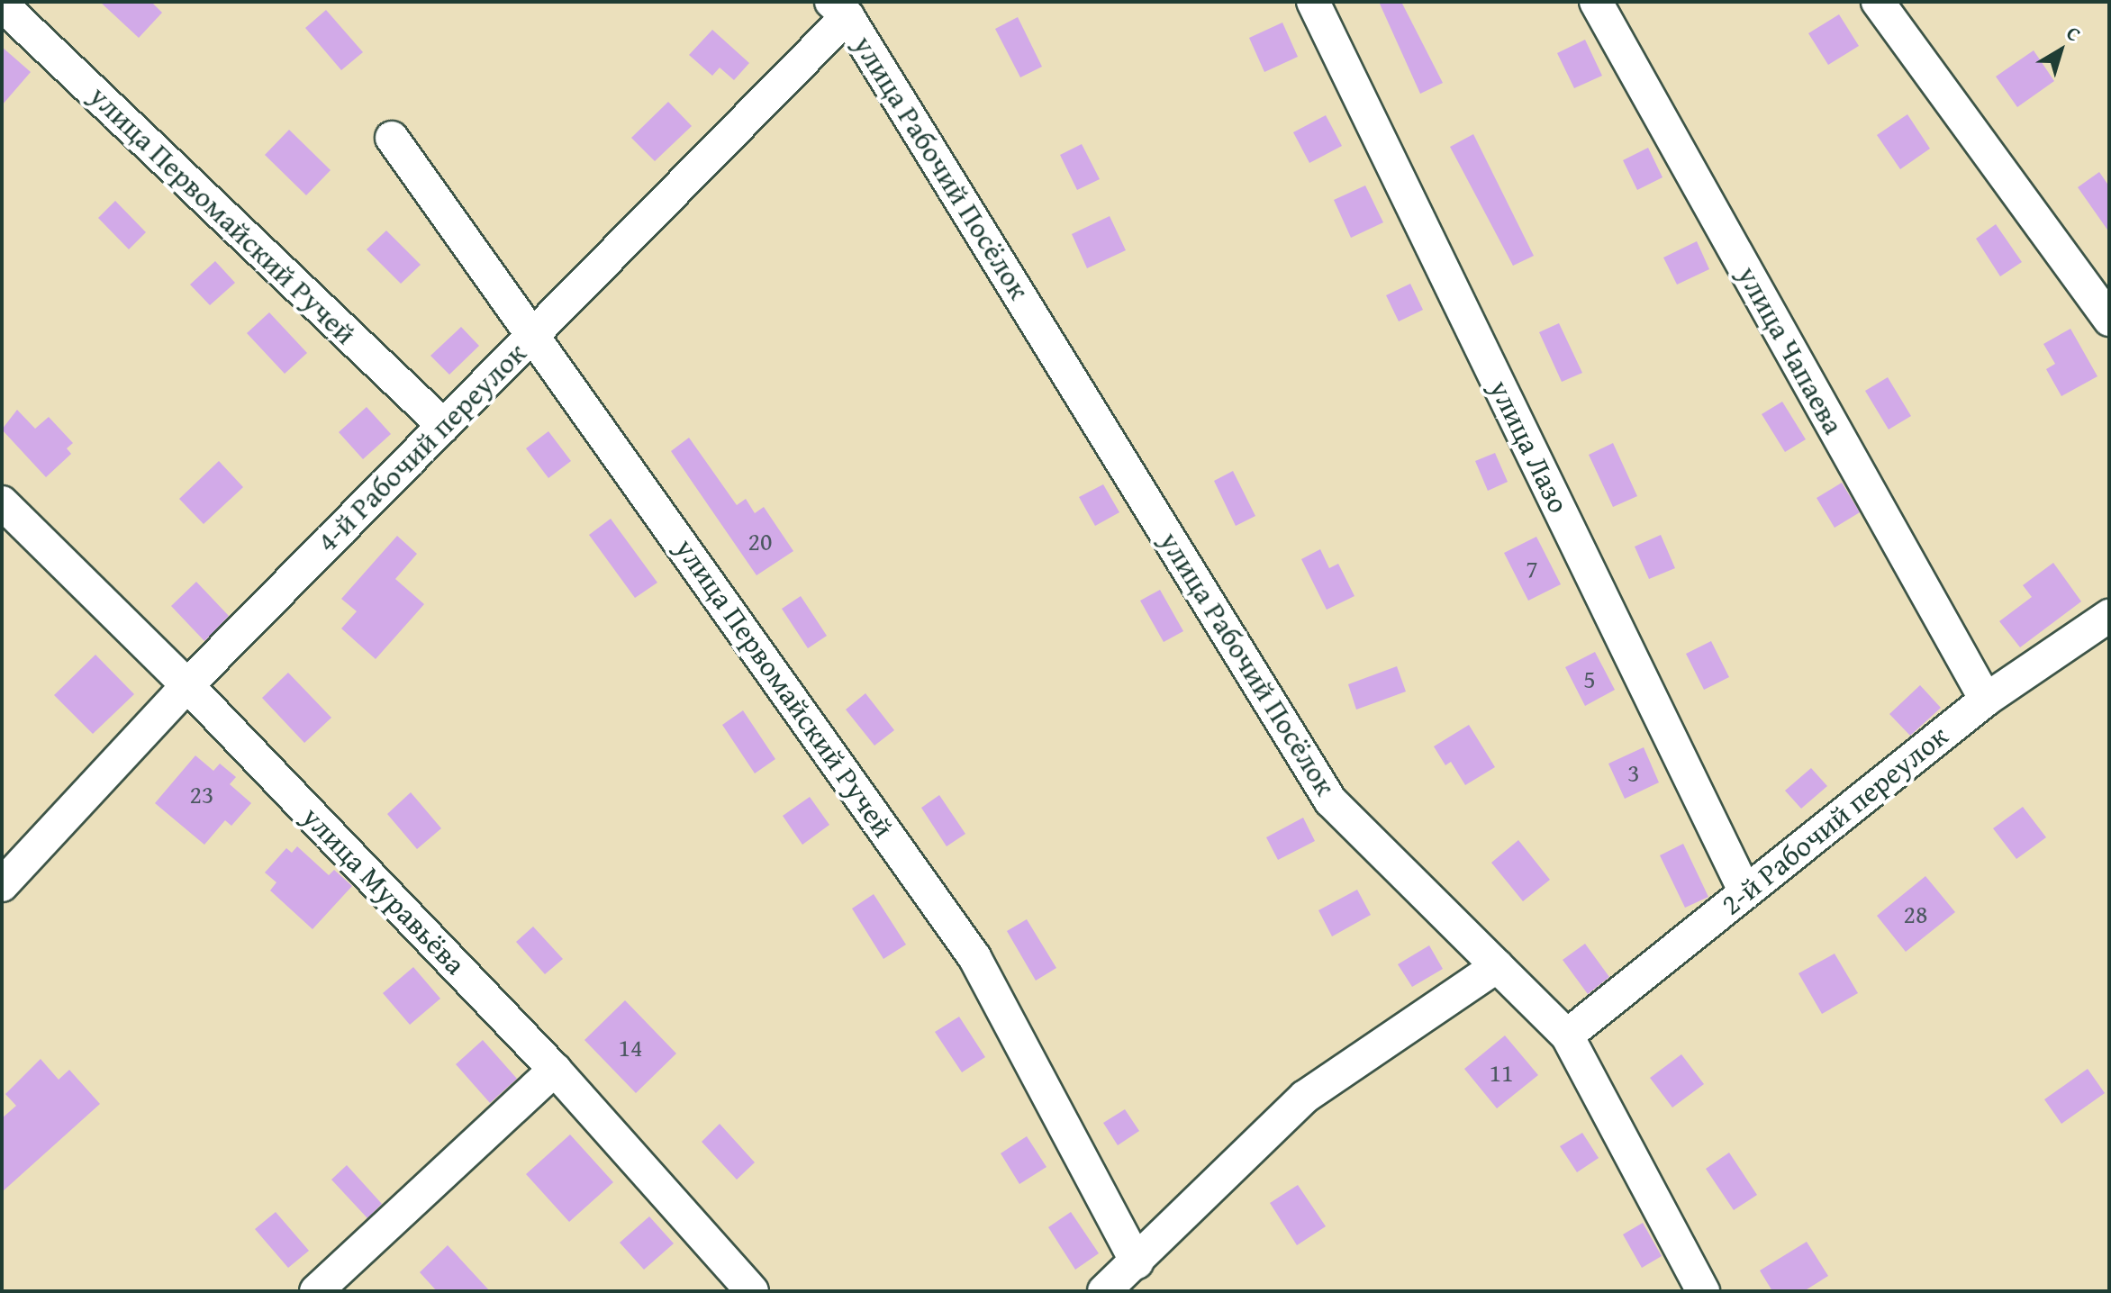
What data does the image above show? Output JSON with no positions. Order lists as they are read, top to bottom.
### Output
{
  "streets": {
    "street": [
      "улица Рабочий Посёлок",
      "улица Первомайский Ручей",
      "улица Чапаева",
      "улица Лазо",
      "4-й Рабочий переулок",
      "2-й Рабочий переулок",
      "улица Муравьёва"
    ]
  },
  "crossings": [
    ["улица Рабочий Посёлок", "4-й Рабочий переулок"],
    ["улица Рабочий Посёлок", "2-й Рабочий переулок"],
    ["улица Первомайский Ручей", "4-й Рабочий переулок"],
    ["улица Чапаева", "2-й Рабочий переулок"],
    ["улица Лазо", "2-й Рабочий переулок"],
    ["4-й Рабочий переулок", "улица Муравьёва"]
  ],
  "house_numbers": [
    "20",
    "7",
    "5",
    "3",
    "23",
    "28",
    "14",
    "11"
  ],
  "north": "top right"
}
